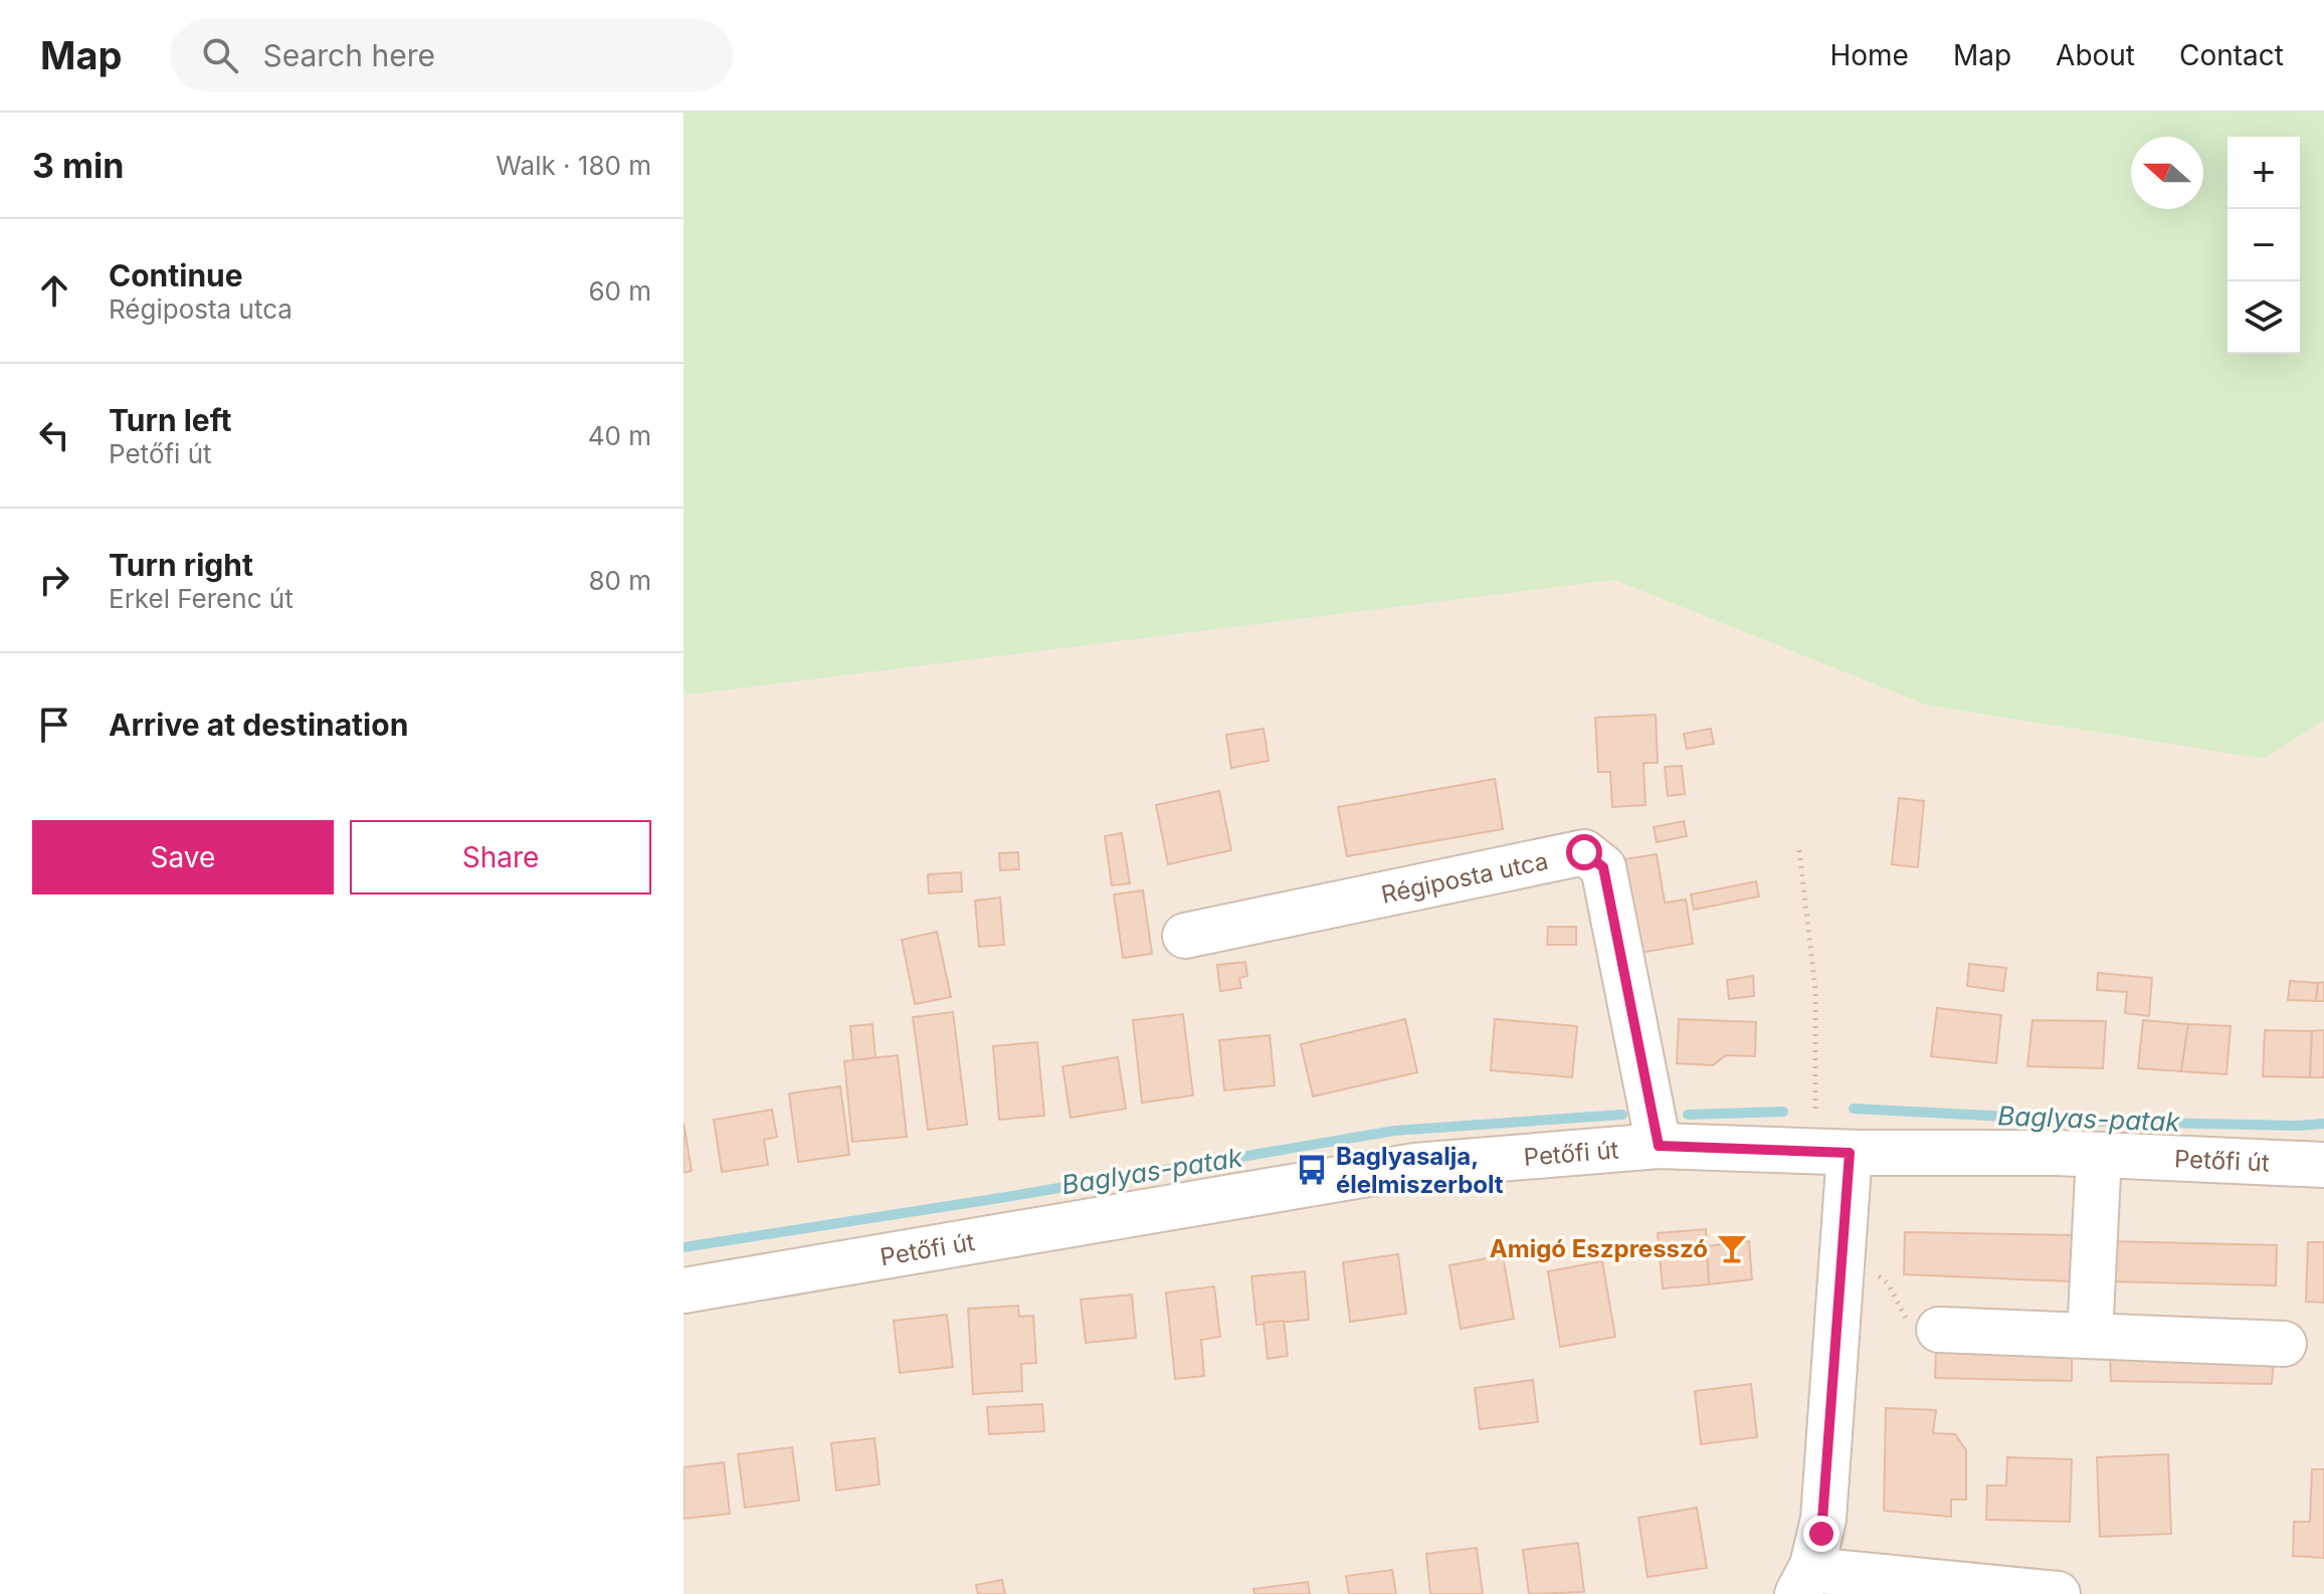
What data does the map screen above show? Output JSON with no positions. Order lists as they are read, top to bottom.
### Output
{
  "streets": {
    "street": ["Régiposta utca", "Petőfi út"]
  },
  "crossings": [
    ["Régiposta utca", "Petőfi út"]
  ],
  "water": ["Baglyas-patak"],
  "places": {
    "bus stop": ["Baglyasalja, élelmiszerbolt"],
    "bar": ["Amigó Eszpresszó"]
  },
  "north": "left",
  "page": {
    "header": "Map",
    "search": "Search here",
    "nav": [
      "Home",
      "Map",
      "About",
      "Contact"
    ],
    "heading": ["3 min", "Walk · 180 m"],
    "map_buttons": ["+", "−"],
    "list": [
      ["Continue", "Régiposta utca", "60 m"],
      ["Turn left", "Petőfi út", "40 m"],
      ["Turn right", "Erkel Ferenc út", "80 m"],
      "Arrive at destination"
    ],
    "buttons": ["Save", "Share"]
  }
}
